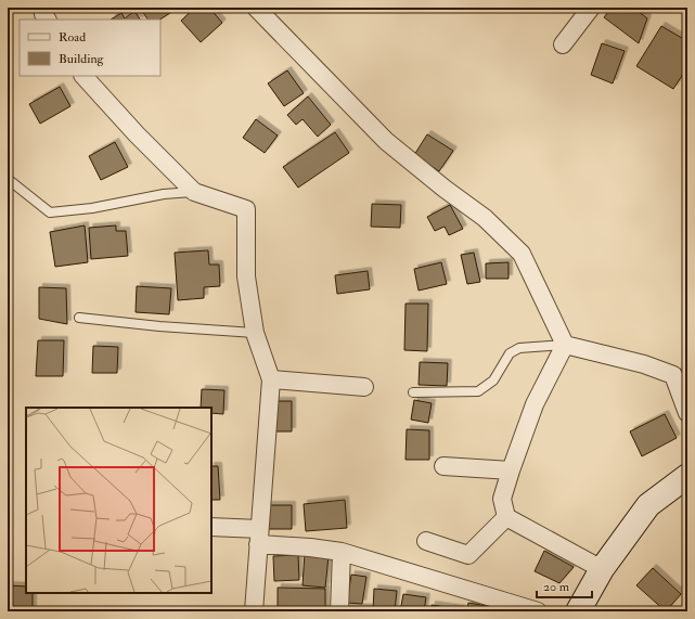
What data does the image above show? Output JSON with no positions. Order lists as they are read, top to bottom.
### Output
{
  "legend": ["Road", "Building"],
  "scale_bar": "20 m"
}
